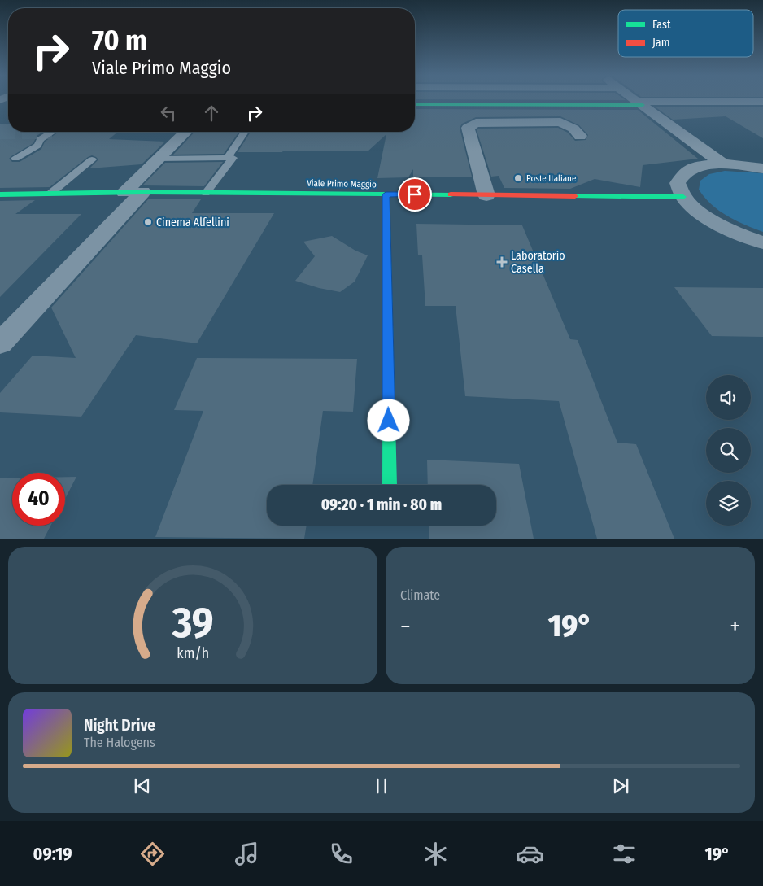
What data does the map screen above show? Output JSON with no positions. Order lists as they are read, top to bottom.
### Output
{
  "streets": {
    "street": ["Viale Primo Maggio"]
  },
  "places": {
    "other": ["Poste Italiane", "Cinema Alfellini"],
    "health": ["Laboratorio Casella"]
  },
  "legend": ["Fast", "Jam"],
  "page": {
    "turn": ["70 m", "Viale Primo Maggio"],
    "limit": "40",
    "trip": "09:20 · 1 min · 80 m",
    "tile": "Climate",
    "heat": ["−", "19°", "+"],
    "song": ["Night Drive", "The Halogens"],
    "tabs": ["09:19", "19°"],
    "gauge": ["39", "km/h"]
  }
}
